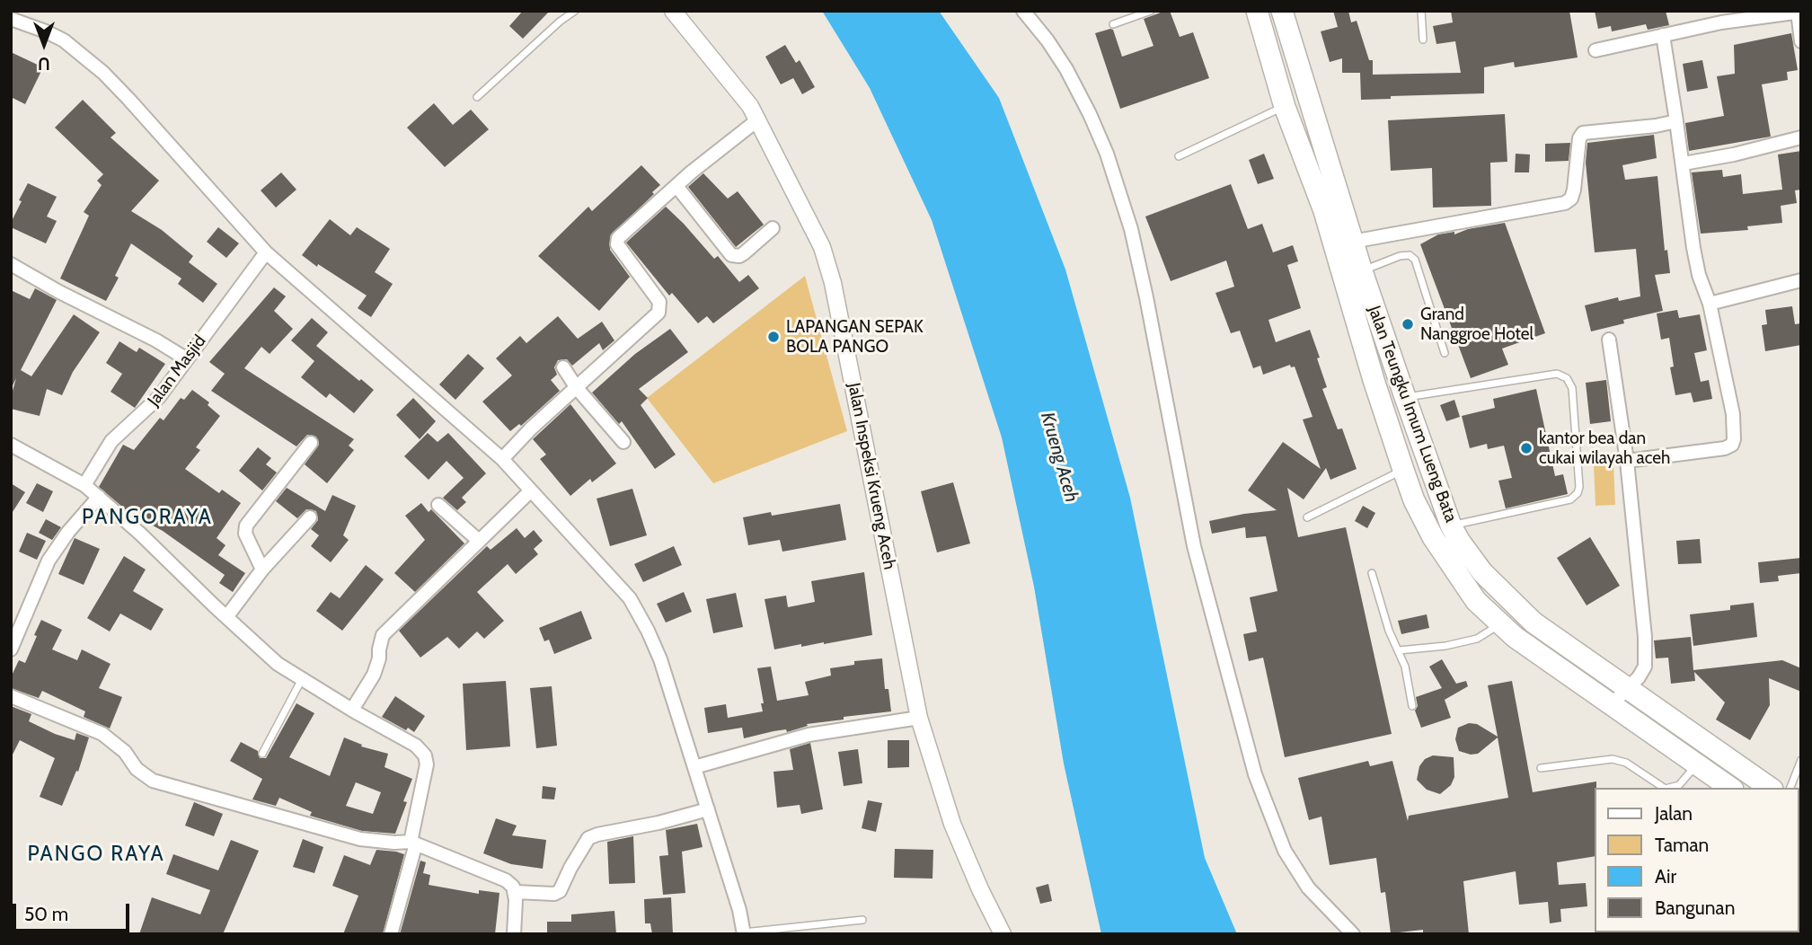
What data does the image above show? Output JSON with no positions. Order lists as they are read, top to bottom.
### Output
{
  "streets": {
    "highway": ["Jalan Teungku Imum Lueng Bata"],
    "street": ["Jalan Masjid", "Jalan Inspeksi Krueng Aceh"]
  },
  "districts": ["PANGORAYA", "PANGO RAYA"],
  "water": ["Krueng Aceh"],
  "places": ["Grand Nanggroe Hotel", "LAPANGAN SEPAK BOLA PANGO", "kantor bea dan cukai wilayah aceh"],
  "legend": [
    "Jalan",
    "Taman",
    "Air",
    "Bangunan"
  ],
  "scale_bar": "50 m",
  "north": "bottom"
}
